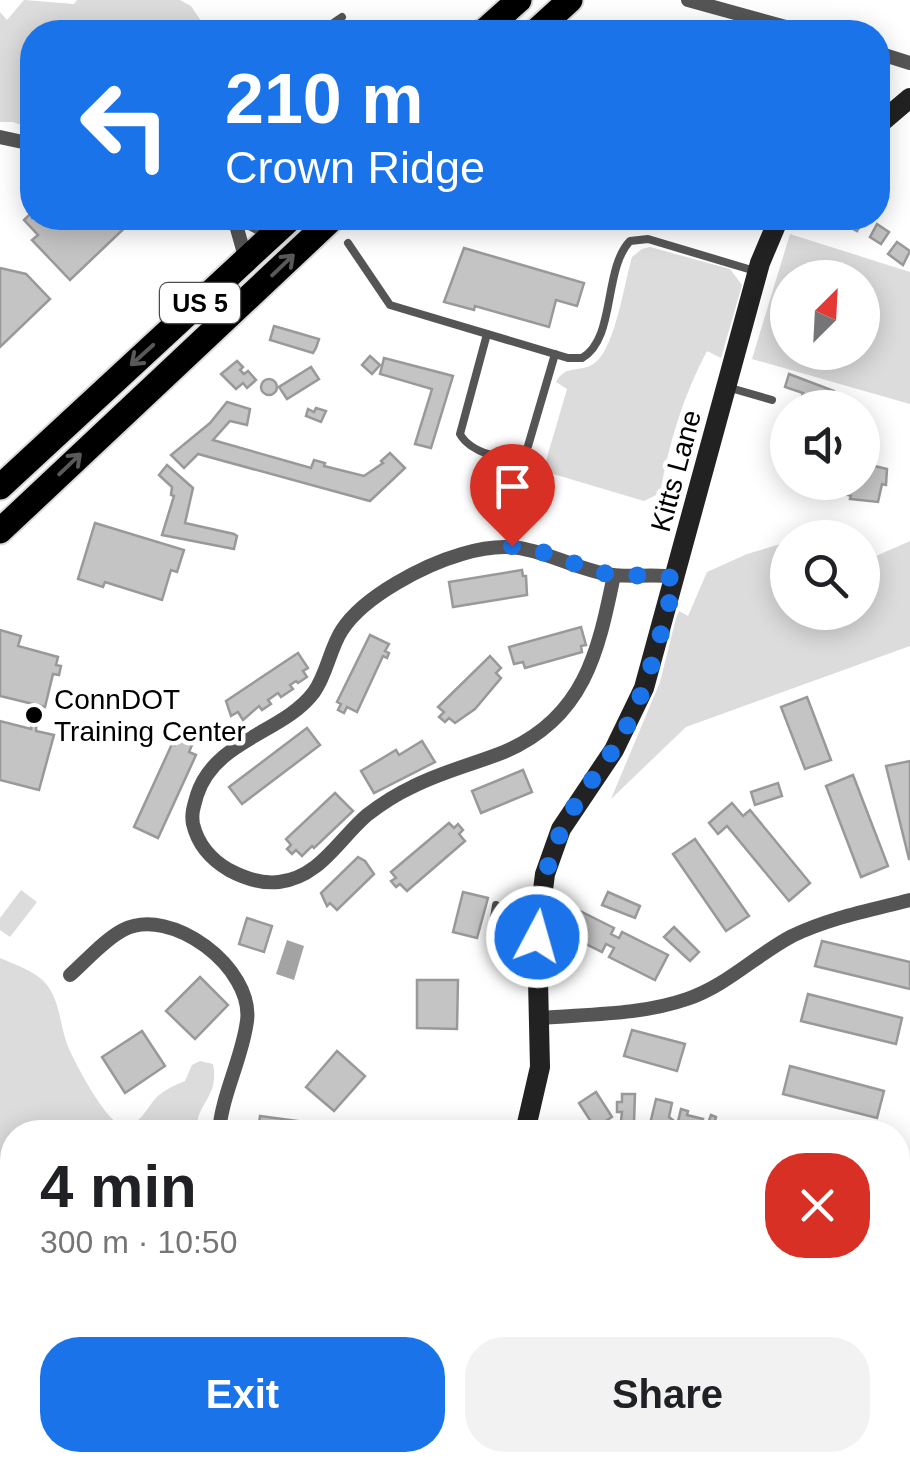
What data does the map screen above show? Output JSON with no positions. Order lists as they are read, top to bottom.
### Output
{
  "streets": {
    "highway": ["US 5"],
    "street": ["Kitts Lane"]
  },
  "places": ["ConnDOT Training Center"],
  "north": "top right",
  "page": {
    "turn": ["210 m", "Crown Ridge"],
    "heading": ["4 min", "300 m · 10:50"],
    "buttons": ["Exit", "Share"]
  }
}
